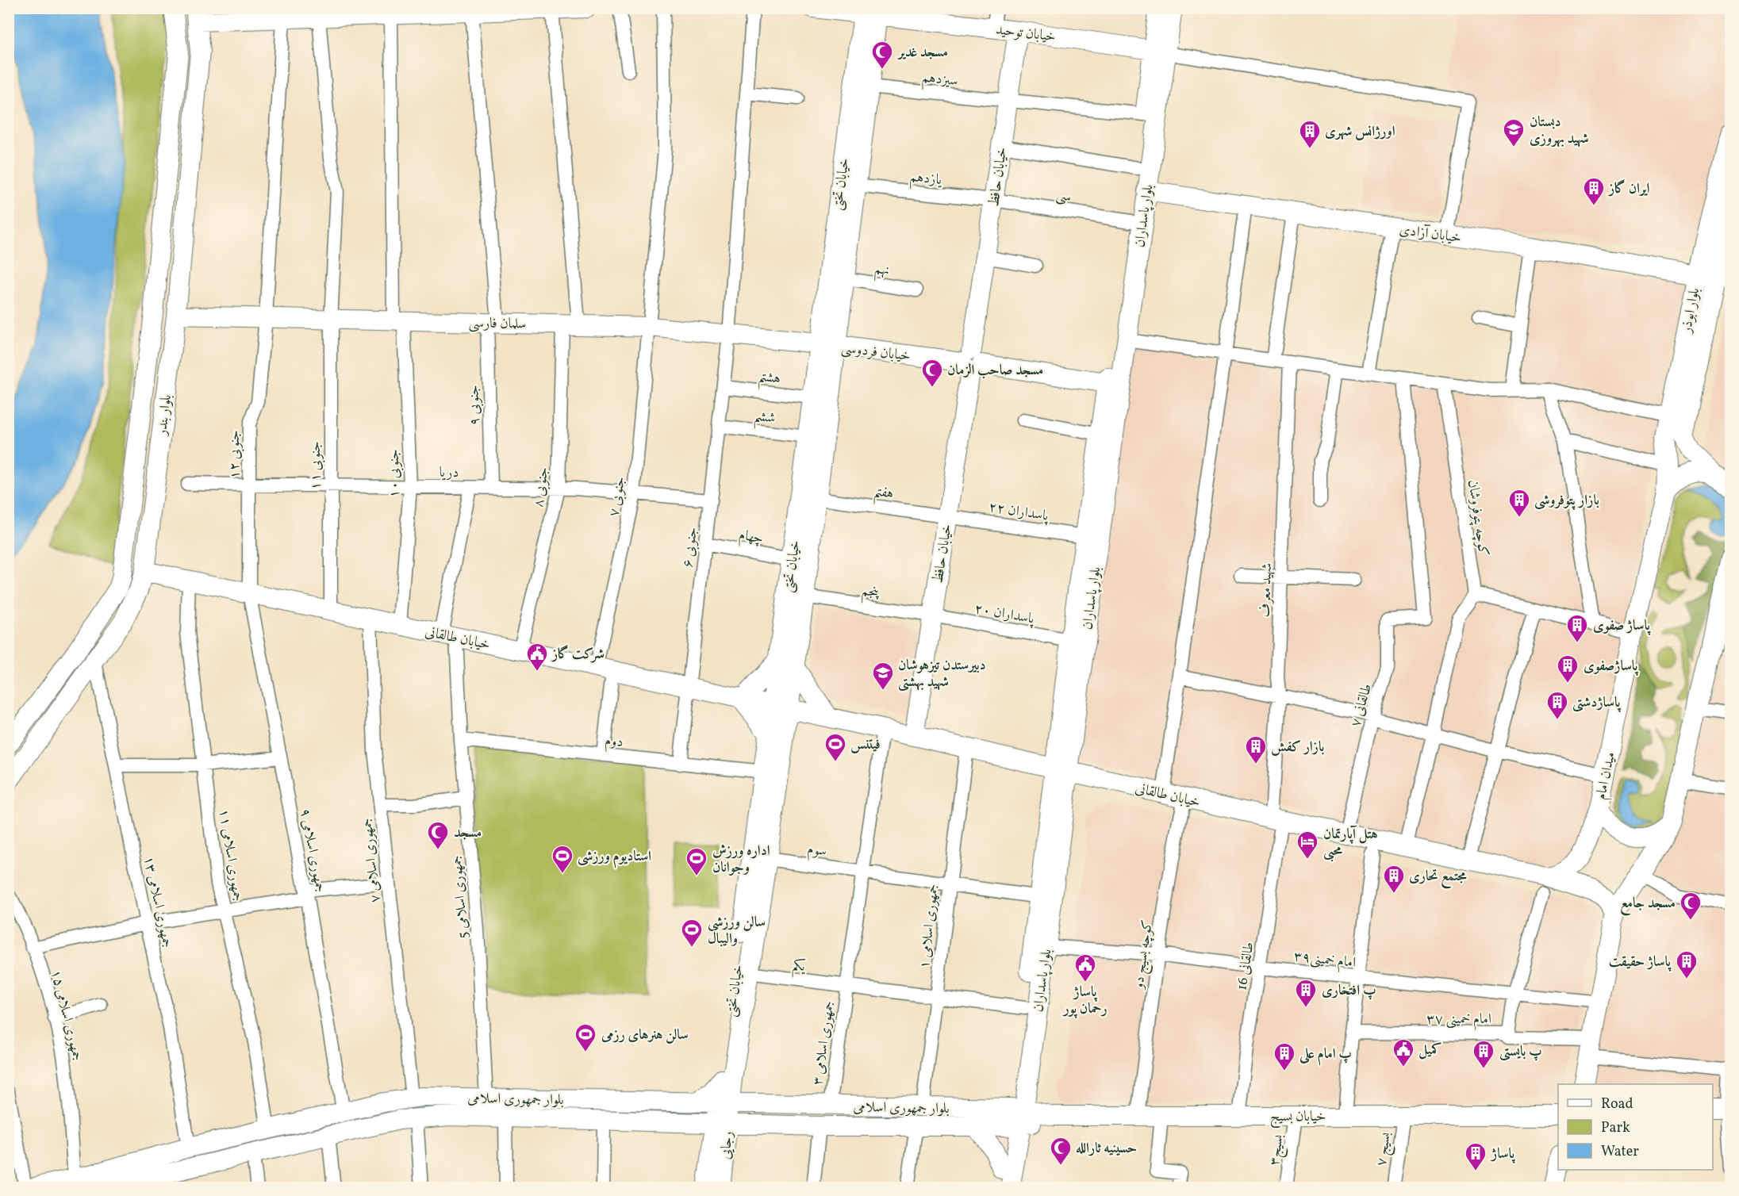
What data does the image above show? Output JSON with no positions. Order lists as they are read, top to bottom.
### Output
{
  "streets": {
    "main road": [
      "خیابان توحید",
      "خیابان حافظ",
      "خیابان تختی",
      "بلوار پاسداران",
      "خیابان آزادی",
      "بلوار ابوذر",
      "سلمان فارسی",
      "خیابان فردوسی",
      "بلوار بندر",
      "خیابان طالقانی",
      "میدان امام",
      "بلوار جمهوری اسلامی",
      "خیابان بسیج",
      "رجایی"
    ],
    "street": [
      "سیزدهم",
      "یازدهم",
      "سی",
      "نهم",
      "هشتم",
      "۹ جنوبی",
      "ششم",
      "۱۲ جنوبی",
      "۱۱ جنوبی",
      "دریا",
      "۱۰ جنوبی",
      "۸ جنوبی",
      "هفتم",
      "۷ جنوبی",
      "پاسداران ۲۲",
      "کوچه پتوفروشان",
      "چهام",
      "۶ جنوبی",
      "شهید معرف",
      "پنجم",
      "پاسداران ۲۰",
      "طالقانی ۷",
      "دوم",
      "سوم",
      "جمهوری اسلامی ۹",
      "جمهوری اسلامی ۱۱",
      "جمهوری اسلامی ۷",
      "جمهوری اسلامی 5",
      "جمهوری اسلامی ۱۳",
      "جمهوری اسلامی ۱",
      "کوچه بسیج دو",
      "امام خمینی۳۹",
      "یکم",
      "طالقانی 16",
      "جمهوری اسلامی ۱۵",
      "امام خمینی ۳۷",
      "جمهوری اسلامی ۳",
      "بسیج ۷",
      "بسیج۳"
    ]
  },
  "crossings": [
    ["خیابان توحید", "خیابان حافظ"],
    ["خیابان توحید", "خیابان تختی"],
    ["خیابان توحید", "بلوار پاسداران"],
    ["سیزدهم", "خیابان حافظ"],
    ["سیزدهم", "خیابان تختی"],
    ["سیزدهم", "بلوار پاسداران"],
    ["خیابان حافظ", "یازدهم"],
    ["خیابان حافظ", "سی"],
    ["خیابان حافظ", "خیابان فردوسی"],
    ["خیابان حافظ", "هفتم"],
    ["خیابان حافظ", "پاسداران ۲۲"],
    ["خیابان حافظ", "پنجم"],
    ["خیابان حافظ", "پاسداران ۲۰"],
    ["خیابان حافظ", "خیابان طالقانی"],
    ["یازدهم", "خیابان تختی"],
    ["یازدهم", "سی"],
    ["خیابان تختی", "نهم"],
    ["خیابان تختی", "سلمان فارسی"],
    ["خیابان تختی", "خیابان فردوسی"],
    ["خیابان تختی", "هشتم"],
    ["خیابان تختی", "ششم"],
    ["خیابان تختی", "هفتم"],
    ["خیابان تختی", "چهام"],
    ["خیابان تختی", "پنجم"],
    ["خیابان تختی", "خیابان طالقانی"],
    ["خیابان تختی", "دوم"],
    ["خیابان تختی", "سوم"],
    ["خیابان تختی", "یکم"],
    ["خیابان تختی", "بلوار جمهوری اسلامی"],
    ["خیابان تختی", "رجایی"],
    ["سی", "بلوار پاسداران"],
    ["بلوار پاسداران", "خیابان آزادی"],
    ["بلوار پاسداران", "خیابان فردوسی"],
    ["بلوار پاسداران", "پاسداران ۲۲"],
    ["بلوار پاسداران", "پاسداران ۲۰"],
    ["بلوار پاسداران", "خیابان طالقانی"],
    ["بلوار پاسداران", "سوم"],
    ["بلوار پاسداران", "امام خمینی۳۹"],
    ["بلوار پاسداران", "بلوار جمهوری اسلامی"],
    ["بلوار پاسداران", "خیابان بسیج"],
    ["خیابان آزادی", "بلوار ابوذر"],
    ["بلوار ابوذر", "میدان امام"],
    ["سلمان فارسی", "خیابان فردوسی"],
    ["سلمان فارسی", "۹ جنوبی"],
    ["سلمان فارسی", "بلوار بندر"],
    ["سلمان فارسی", "۱۲ جنوبی"],
    ["سلمان فارسی", "۱۱ جنوبی"],
    ["سلمان فارسی", "۱۰ جنوبی"],
    ["سلمان فارسی", "۸ جنوبی"],
    ["سلمان فارسی", "۷ جنوبی"],
    ["سلمان فارسی", "۶ جنوبی"],
    ["هشتم", "۶ جنوبی"],
    ["۹ جنوبی", "دریا"],
    ["بلوار بندر", "خیابان طالقانی"],
    ["بلوار بندر", "جمهوری اسلامی ۱۳"],
    ["ششم", "۶ جنوبی"],
    ["۱۲ جنوبی", "دریا"],
    ["۱۲ جنوبی", "خیابان طالقانی"],
    ["۱۲ جنوبی", "جمهوری اسلامی ۹"],
    ["۱۱ جنوبی", "دریا"],
    ["۱۱ جنوبی", "خیابان طالقانی"],
    ["دریا", "۱۰ جنوبی"],
    ["دریا", "۸ جنوبی"],
    ["دریا", "۷ جنوبی"],
    ["دریا", "۶ جنوبی"],
    ["۱۰ جنوبی", "خیابان طالقانی"],
    ["۸ جنوبی", "خیابان طالقانی"],
    ["هفتم", "پاسداران ۲۲"],
    ["۷ جنوبی", "خیابان طالقانی"],
    ["۷ جنوبی", "دوم"],
    ["چهام", "۶ جنوبی"],
    ["۶ جنوبی", "خیابان طالقانی"],
    ["۶ جنوبی", "دوم"],
    ["شهید معرف", "خیابان طالقانی"],
    ["شهید معرف", "طالقانی 16"],
    ["پنجم", "پاسداران ۲۰"],
    ["خیابان طالقانی", "طالقانی ۷"],
    ["خیابان طالقانی", "جمهوری اسلامی ۹"],
    ["خیابان طالقانی", "جمهوری اسلامی ۱۱"],
    ["خیابان طالقانی", "جمهوری اسلامی ۷"],
    ["خیابان طالقانی", "جمهوری اسلامی 5"],
    ["خیابان طالقانی", "جمهوری اسلامی ۱"],
    ["خیابان طالقانی", "کوچه بسیج دو"],
    ["خیابان طالقانی", "طالقانی 16"],
    ["دوم", "جمهوری اسلامی 5"],
    ["سوم", "جمهوری اسلامی ۱"],
    ["جمهوری اسلامی ۹", "بلوار جمهوری اسلامی"],
    ["جمهوری اسلامی ۱۱", "بلوار جمهوری اسلامی"],
    ["جمهوری اسلامی ۷", "بلوار جمهوری اسلامی"],
    ["جمهوری اسلامی 5", "بلوار جمهوری اسلامی"],
    ["جمهوری اسلامی ۱۳", "بلوار جمهوری اسلامی"],
    ["جمهوری اسلامی ۱", "بلوار جمهوری اسلامی"],
    ["کوچه بسیج دو", "امام خمینی۳۹"],
    ["کوچه بسیج دو", "خیابان بسیج"],
    ["امام خمینی۳۹", "طالقانی 16"],
    ["یکم", "جمهوری اسلامی ۳"],
    ["طالقانی 16", "خیابان بسیج"],
    ["جمهوری اسلامی ۱۵", "بلوار جمهوری اسلامی"],
    ["جمهوری اسلامی ۳", "بلوار جمهوری اسلامی"],
    ["بلوار جمهوری اسلامی", "خیابان بسیج"],
    ["بلوار جمهوری اسلامی", "رجایی"],
    ["خیابان بسیج", "بسیج ۷"],
    ["خیابان بسیج", "بسیج۳"]
  ],
  "places": {
    "mosque": [
      "مسجد غدیر",
      "مسجد صاحب الزمان",
      "مسجد",
      "مسجد جامع",
      "حسینیه ثارالله"
    ],
    "school or university": ["دبستان شهید بهروزی", "دبیرستدن تیزهوشان شهید بهشتی"],
    "building": [
      "اورژانس شهری",
      "ایران گاز",
      "بازار پتوفروشی",
      "پاساژ صفوی",
      "پاساژصفوی",
      "پاساژدشتی",
      "بازار کفش",
      "مجتمع تحاری",
      "پاساژ حقیقت",
      "پ افتخاری",
      "پ بایستی",
      "پ امام علی",
      "پاساژ"
    ],
    "public building": ["شرکت گاز", "پاساژ رحمان پور", "کمیل"],
    "sports": [
      "فیتنس",
      "استادیوم ورزشی",
      "اداره ورزش وجوانان",
      "سالن ورزشی والیبال",
      "سالن هنرهای رزمی"
    ],
    "hotel": ["هتل آپارتمان محبی"]
  },
  "legend": ["Road", "Park", "Water"]
}
